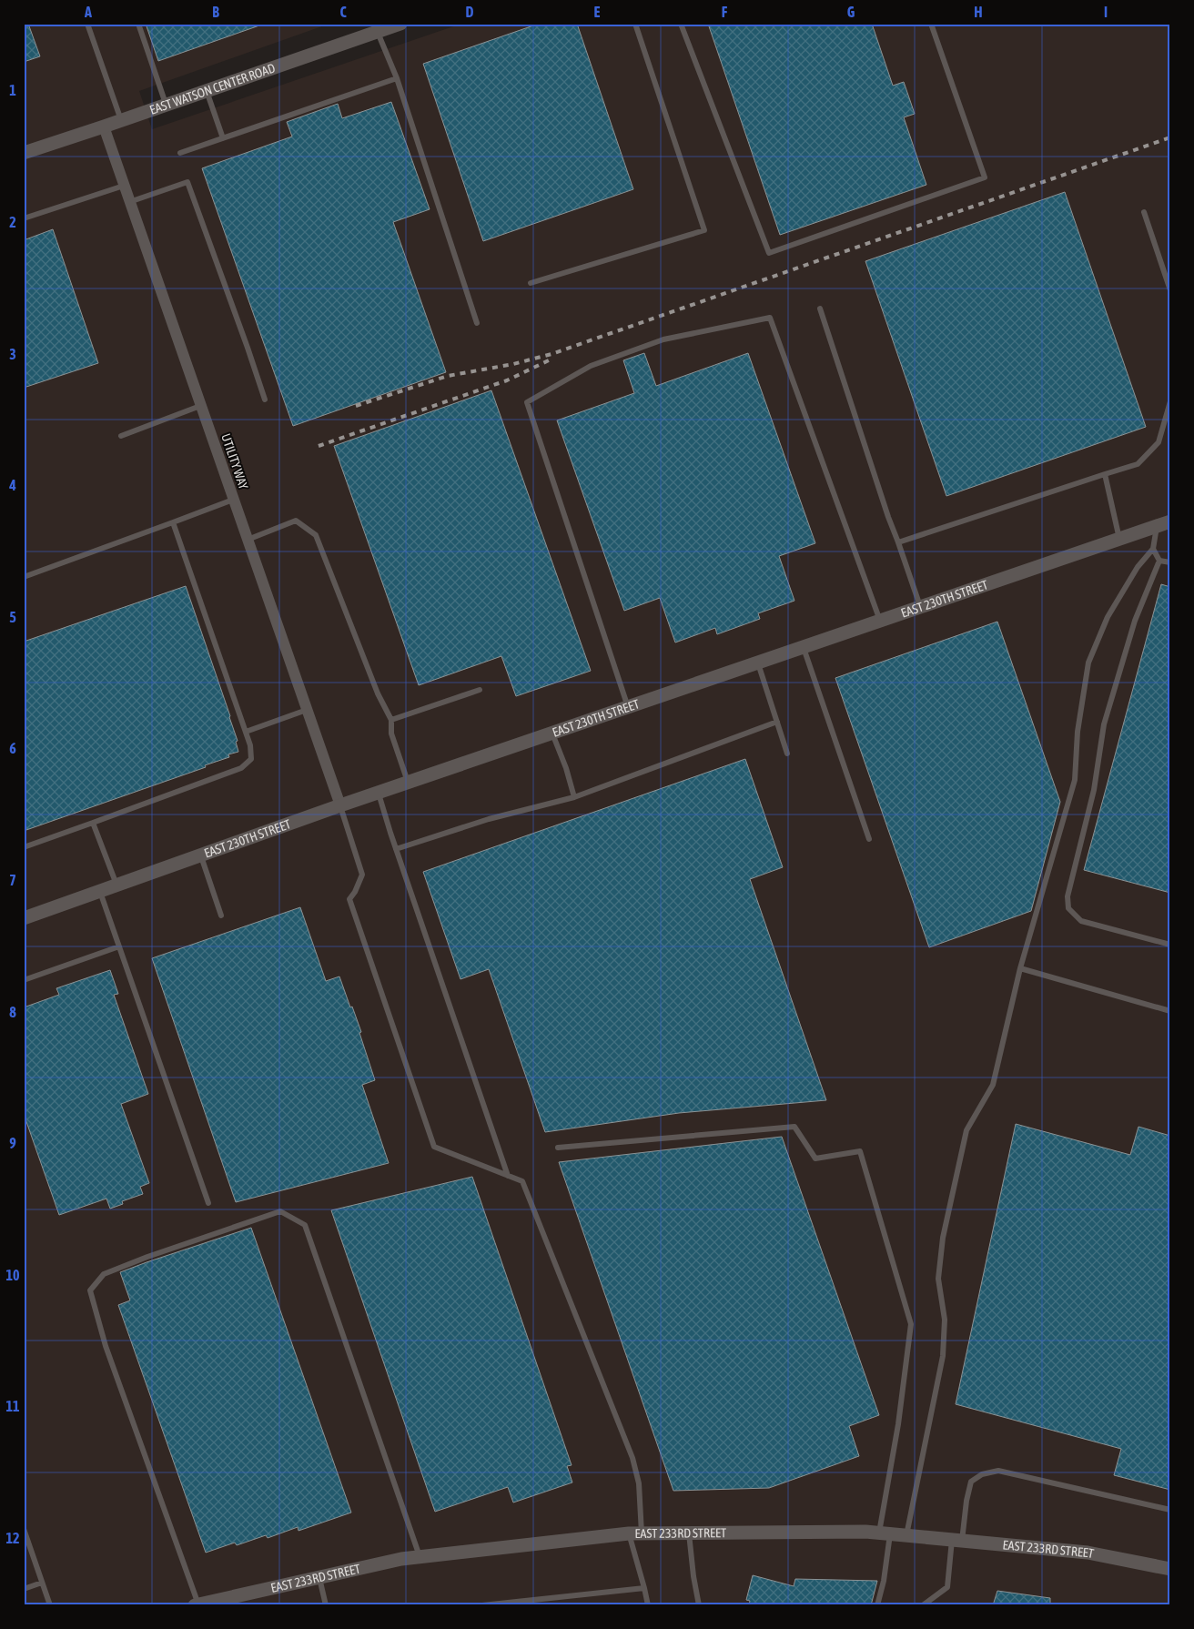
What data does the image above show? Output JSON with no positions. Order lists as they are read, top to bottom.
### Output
{
  "streets": {
    "street": [
      "EAST WATSON CENTER ROAD",
      "UTILITY WAY",
      "EAST 230TH STREET",
      "EAST 233RD STREET"
    ]
  },
  "crossings": [
    ["EAST WATSON CENTER ROAD", "UTILITY WAY"],
    ["UTILITY WAY", "EAST 230TH STREET"]
  ],
  "grid": {
    "columns": [
      "A",
      "B",
      "C",
      "D",
      "E",
      "F",
      "G",
      "H",
      "I"
    ],
    "rows": [
      "1",
      "2",
      "3",
      "4",
      "5",
      "6",
      "7",
      "8",
      "9",
      "10",
      "11",
      "12"
    ]
  }
}
